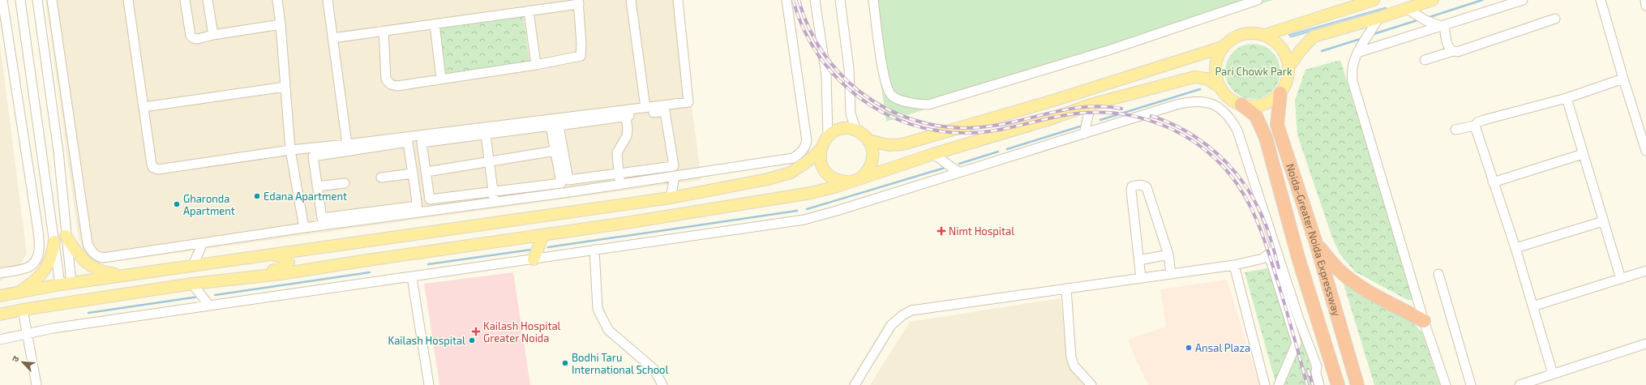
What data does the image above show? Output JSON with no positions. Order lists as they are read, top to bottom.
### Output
{
  "streets": {
    "highway": ["Noida-Greater Noida Expressway"]
  },
  "parks": ["Pari Chowk Park"],
  "places": {
    "other": [
      "Edana Apartment",
      "Gharonda Apartment",
      "Kailash Hospital",
      "Ansal Plaza",
      "Bodhi Taru International School"
    ],
    "health": ["Nimt Hospital", "Kailash Hospital Greater Noida"]
  },
  "north": "top left"
}
